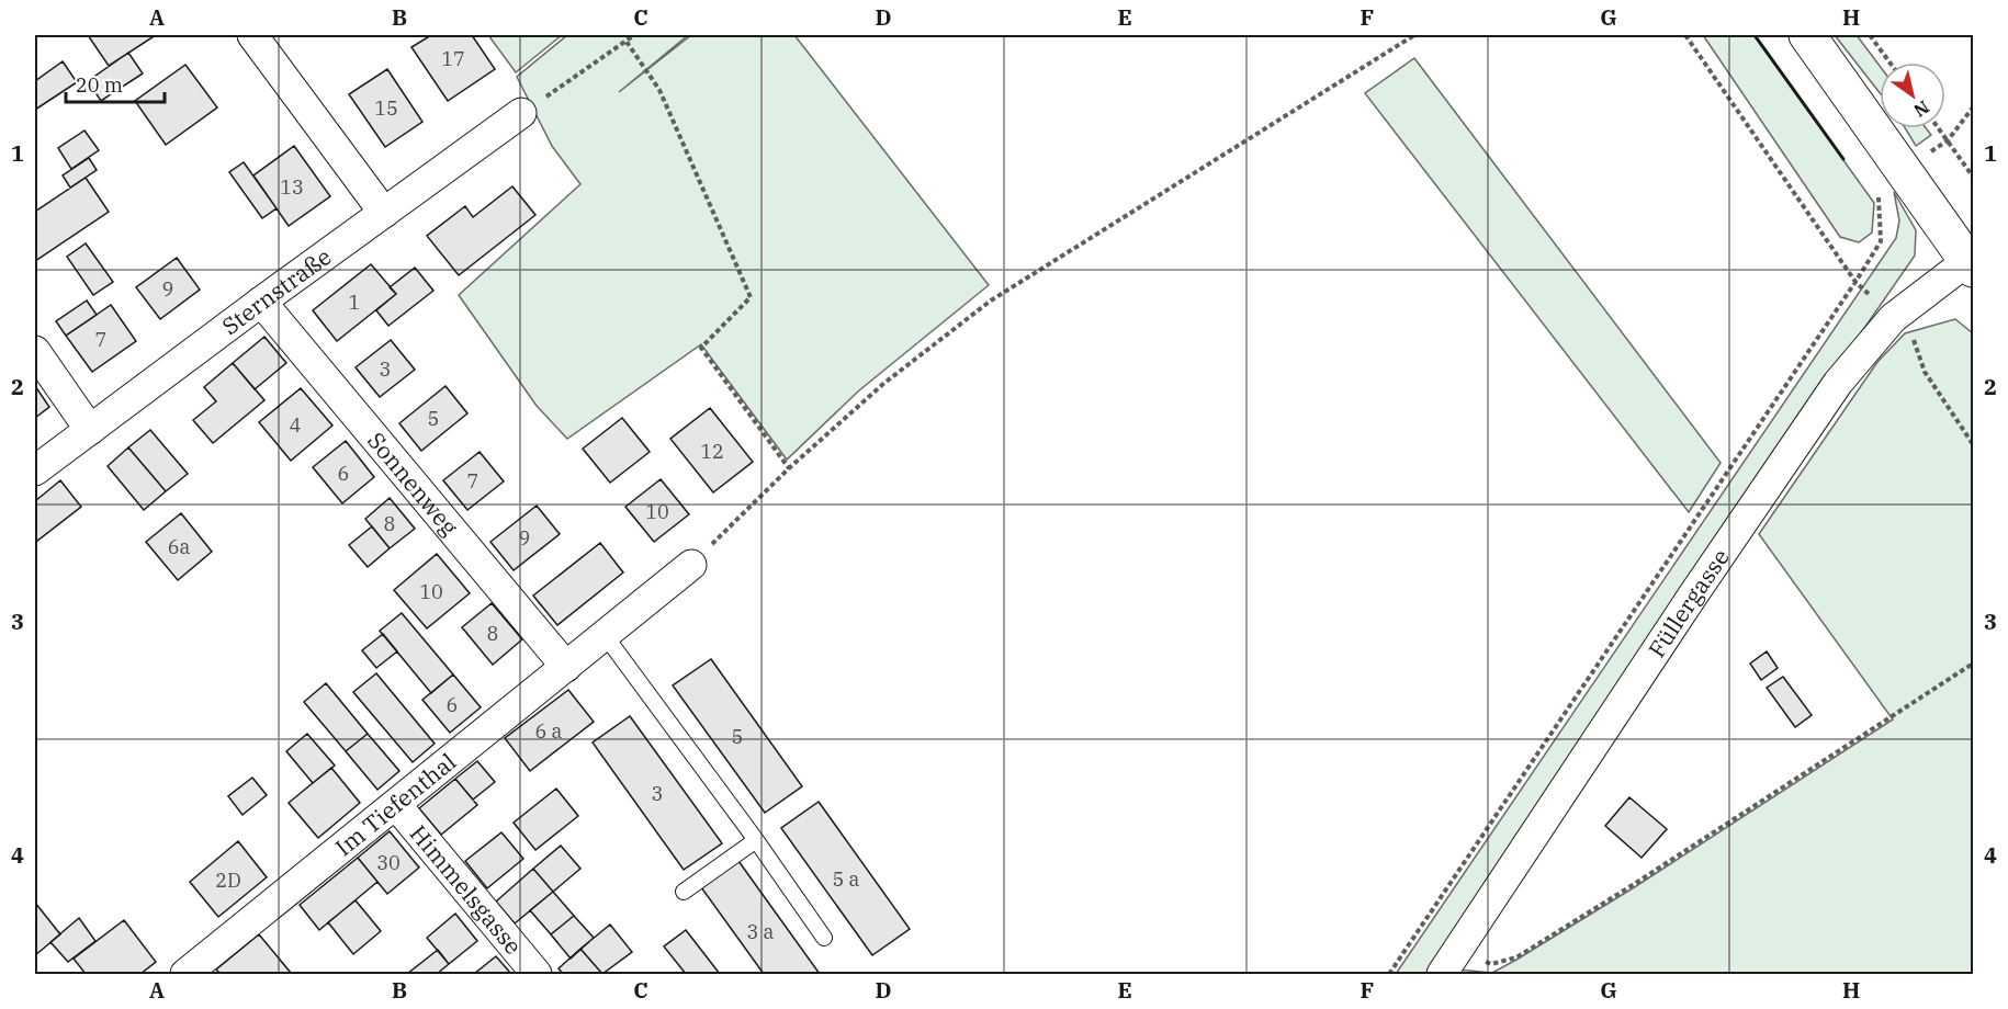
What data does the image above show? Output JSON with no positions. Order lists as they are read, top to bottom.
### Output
{
  "streets": {
    "street": [
      "Sternstraße",
      "Sonnenweg",
      "Füllergasse",
      "Im Tiefenthal",
      "Himmelsgasse"
    ]
  },
  "crossings": [
    ["Sternstraße", "Sonnenweg"],
    ["Sonnenweg", "Im Tiefenthal"],
    ["Im Tiefenthal", "Himmelsgasse"]
  ],
  "house_numbers": [
    "17",
    "15",
    "13",
    "9",
    "1",
    "7",
    "3",
    "5",
    "4",
    "12",
    "6",
    "7",
    "10",
    "8",
    "9",
    "6a",
    "10",
    "8",
    "6",
    "6 a",
    "5",
    "3",
    "30",
    "5 a",
    "2D",
    "3 a"
  ],
  "scale_bar": "20 m",
  "north": "bottom right",
  "grid": {
    "columns": [
      "A",
      "B",
      "C",
      "D",
      "E",
      "F",
      "G",
      "H"
    ],
    "rows": [
      "1",
      "2",
      "3",
      "4"
    ]
  }
}
